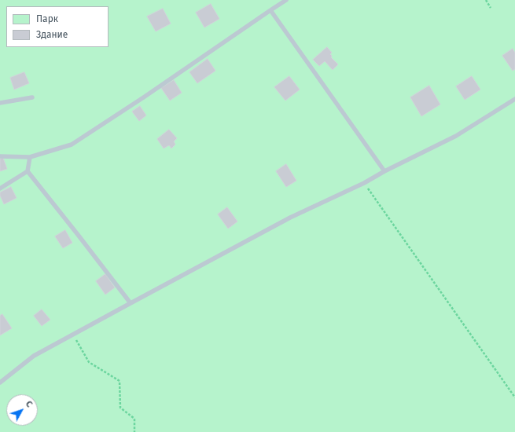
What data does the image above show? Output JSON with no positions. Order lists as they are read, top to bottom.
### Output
{
  "legend": ["Парк", "Здание"],
  "north": "top right"
}
